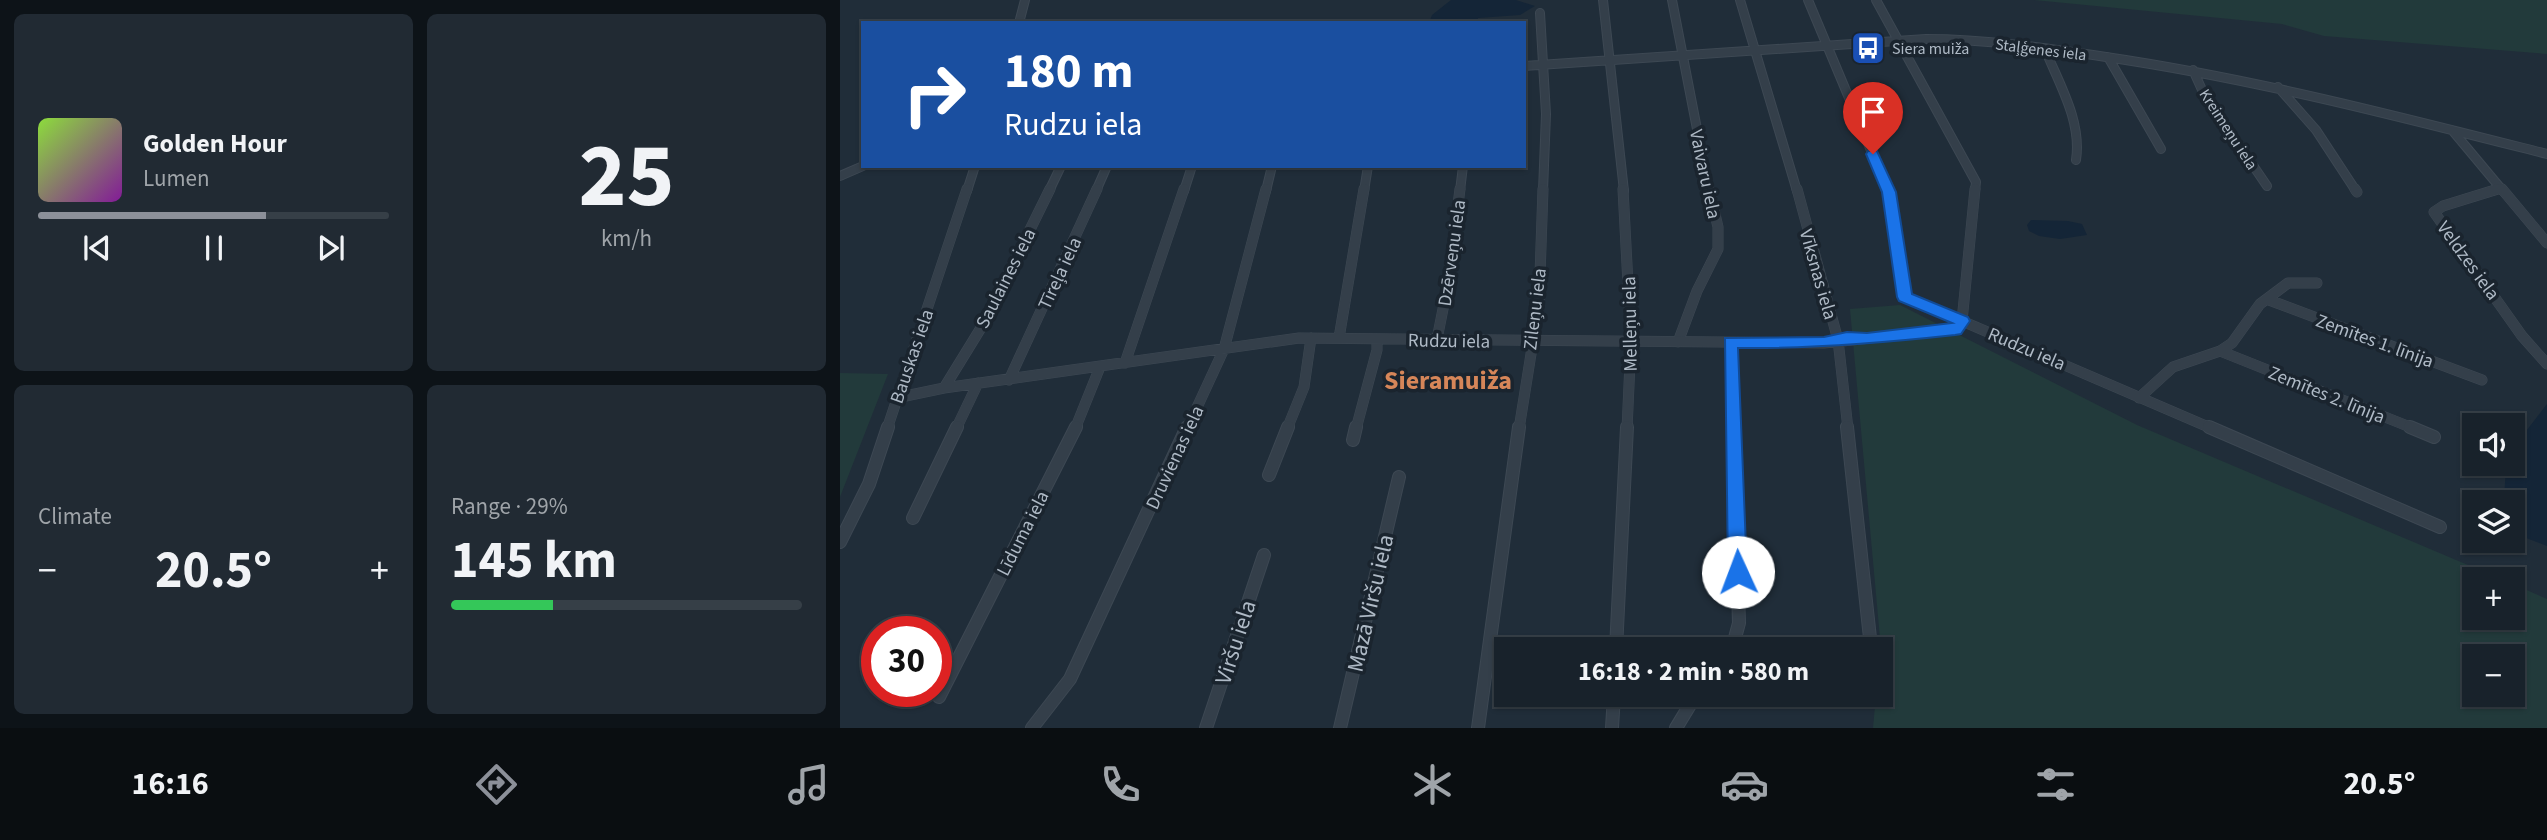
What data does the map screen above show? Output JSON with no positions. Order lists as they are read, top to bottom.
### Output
{
  "streets": {
    "street": [
      "Staļģenes iela",
      "Kreimeņu iela",
      "Vaivaru iela",
      "Dzērveņu iela",
      "Veldzes iela",
      "Tīreļa iela",
      "Vīksnas iela",
      "Saulaines iela",
      "Zileņu iela",
      "Melleņu iela",
      "Rudzu iela",
      "Zemītes 1. līnija",
      "Bauskas iela",
      "Zemītes 2. līnija",
      "Druvienas iela",
      "Līduma iela",
      "Mazā Viršu iela",
      "Viršu iela"
    ]
  },
  "crossings": [
    ["Staļģenes iela", "Kreimeņu iela"],
    ["Staļģenes iela", "Vaivaru iela"],
    ["Staļģenes iela", "Vīksnas iela"],
    ["Staļģenes iela", "Zileņu iela"],
    ["Staļģenes iela", "Melleņu iela"],
    ["Vaivaru iela", "Rudzu iela"],
    ["Dzērveņu iela", "Rudzu iela"],
    ["Tīreļa iela", "Rudzu iela"],
    ["Vīksnas iela", "Rudzu iela"],
    ["Saulaines iela", "Rudzu iela"],
    ["Zileņu iela", "Rudzu iela"],
    ["Melleņu iela", "Rudzu iela"],
    ["Rudzu iela", "Bauskas iela"],
    ["Rudzu iela", "Druvienas iela"],
    ["Rudzu iela", "Līduma iela"]
  ],
  "districts": ["Sieramuiža"],
  "places": {
    "bus stop": ["Siera muiža"]
  },
  "page": {
    "tile": [
      ["25", "km/h"],
      "Climate",
      ["Range · 29%", "145 km"]
    ],
    "turn": ["180 m", "Rudzu iela"],
    "song": ["Golden Hour", "Lumen"],
    "map_buttons": ["+", "−"],
    "heat": ["−", "20.5°", "+"],
    "limit": "30",
    "trip": "16:18 · 2 min · 580 m",
    "tabs": ["16:16", "20.5°"]
  }
}
